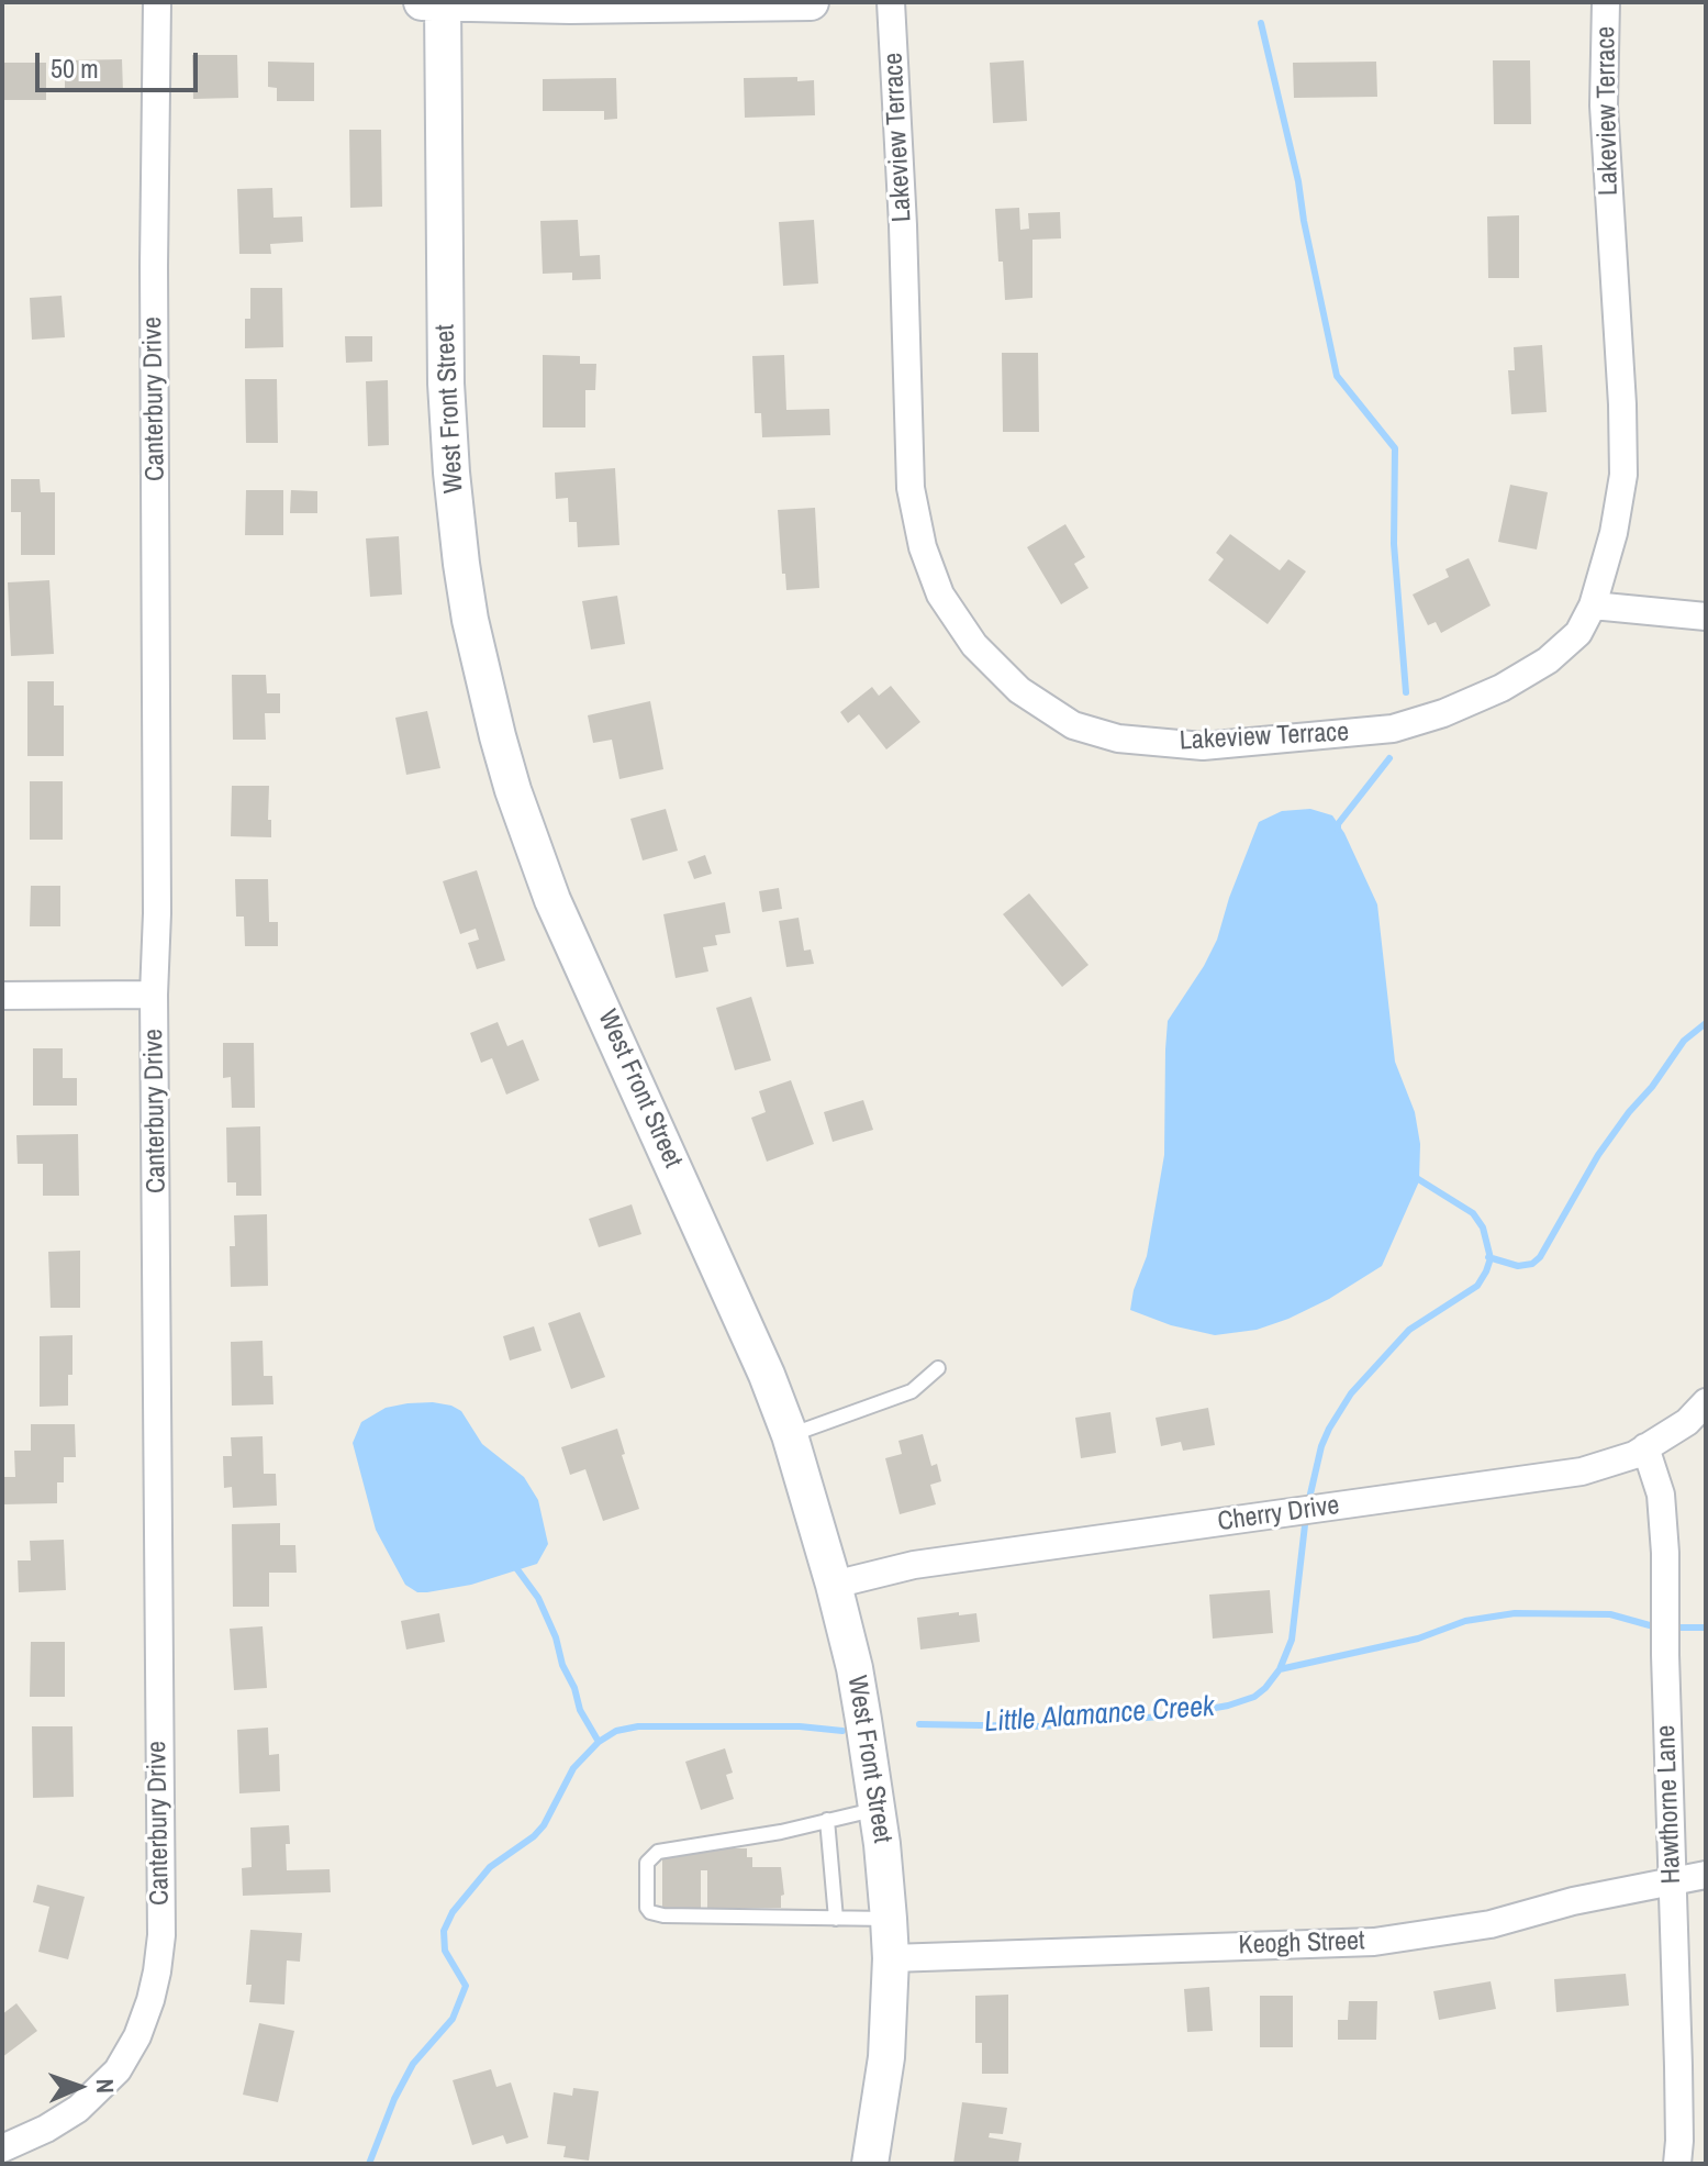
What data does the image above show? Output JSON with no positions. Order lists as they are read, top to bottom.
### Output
{
  "streets": {
    "street": [
      "Lakeview Terrace",
      "Canterbury Drive",
      "West Front Street",
      "Cherry Drive",
      "Hawthorne Lane",
      "Keogh Street"
    ]
  },
  "crossings": [
    ["West Front Street", "Cherry Drive"],
    ["West Front Street", "Keogh Street"],
    ["Cherry Drive", "Hawthorne Lane"],
    ["Hawthorne Lane", "Keogh Street"]
  ],
  "water": ["Little Alamance Creek"],
  "scale_bar": "50 m",
  "north": "right"
}
